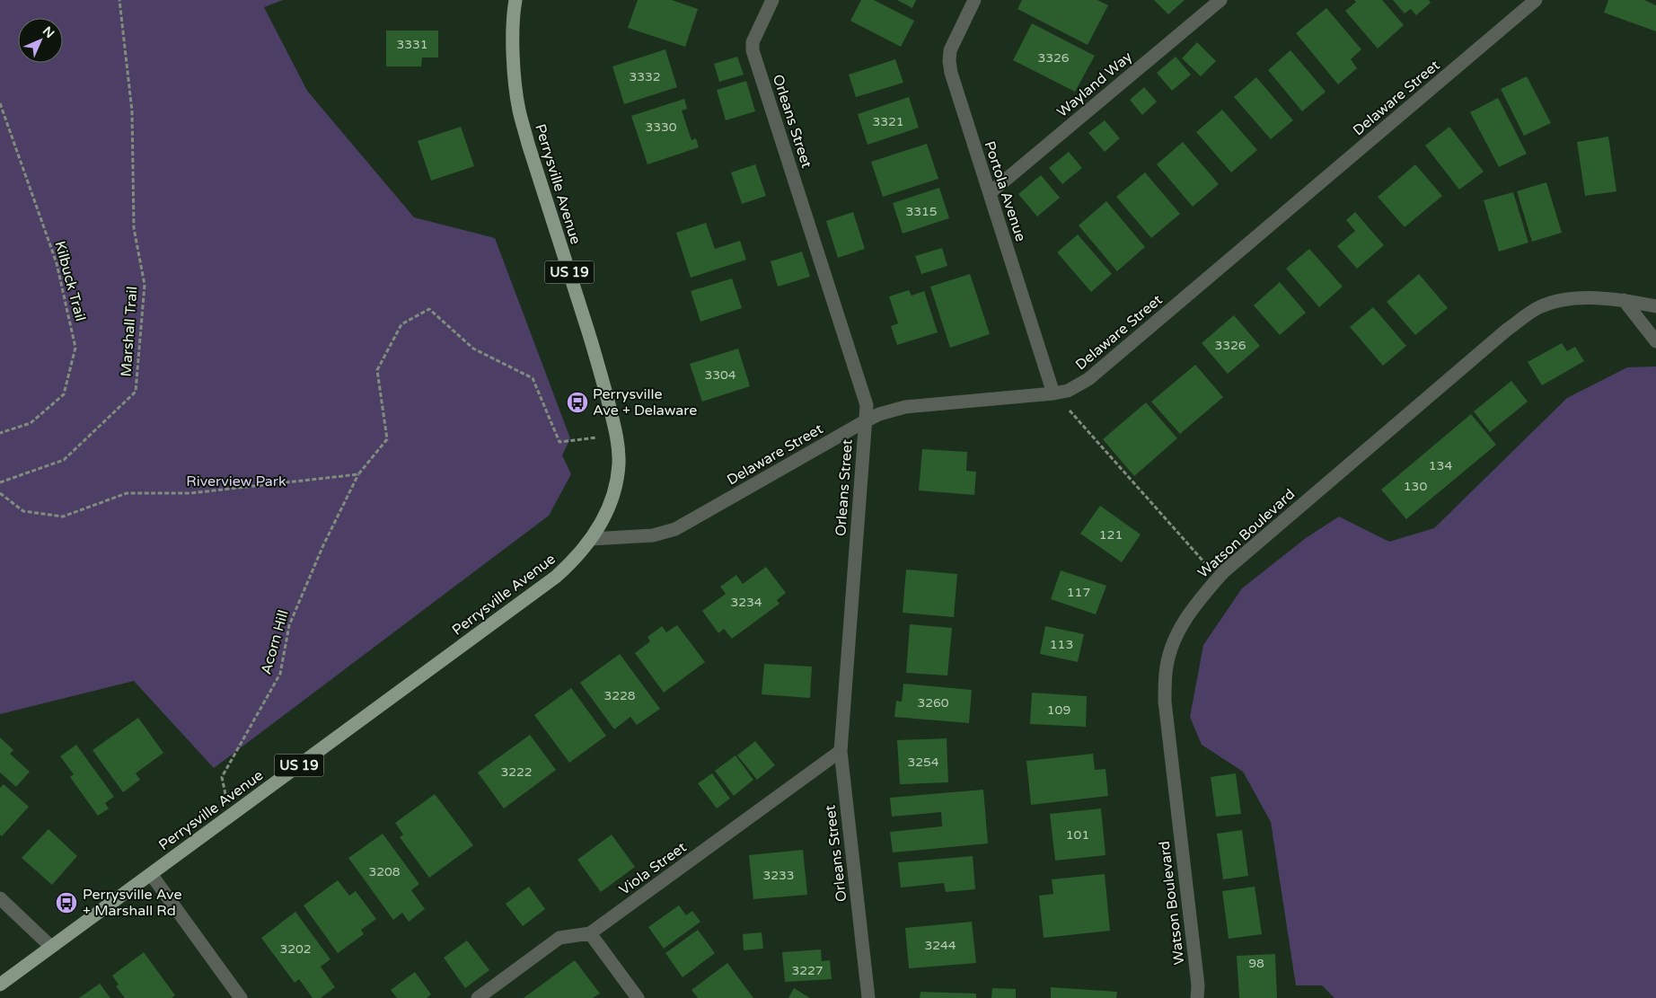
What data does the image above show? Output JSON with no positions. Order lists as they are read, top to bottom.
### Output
{
  "streets": {
    "main road": ["Perrysville Avenue", "US 19"],
    "street": [
      "Wayland Way",
      "Delaware Street",
      "Orleans Street",
      "Portola Avenue",
      "Watson Boulevard",
      "Viola Street"
    ],
    "path": ["Kilbuck Trail", "Marshall Trail", "Acorn Hill"]
  },
  "crossings": [
    ["Wayland Way", "Portola Avenue"],
    ["Delaware Street", "Orleans Street"],
    ["Delaware Street", "Perrysville Avenue"],
    ["Delaware Street", "Portola Avenue"],
    ["Orleans Street", "Viola Street"],
    ["Perrysville Avenue", "Acorn Hill"]
  ],
  "parks": ["Riverview Park"],
  "places": {
    "bus stop": ["Perrysville Ave + Delaware", "Perrysville Ave + Marshall Rd"]
  },
  "house_numbers": [
    "3331",
    "3326",
    "3332",
    "3321",
    "3330",
    "3315",
    "3326",
    "3304",
    "134",
    "130",
    "121",
    "117",
    "3234",
    "113",
    "3228",
    "3260",
    "109",
    "3254",
    "3222",
    "101",
    "3208",
    "3233",
    "3244",
    "3202",
    "98",
    "3227"
  ],
  "north": "top right"
}
